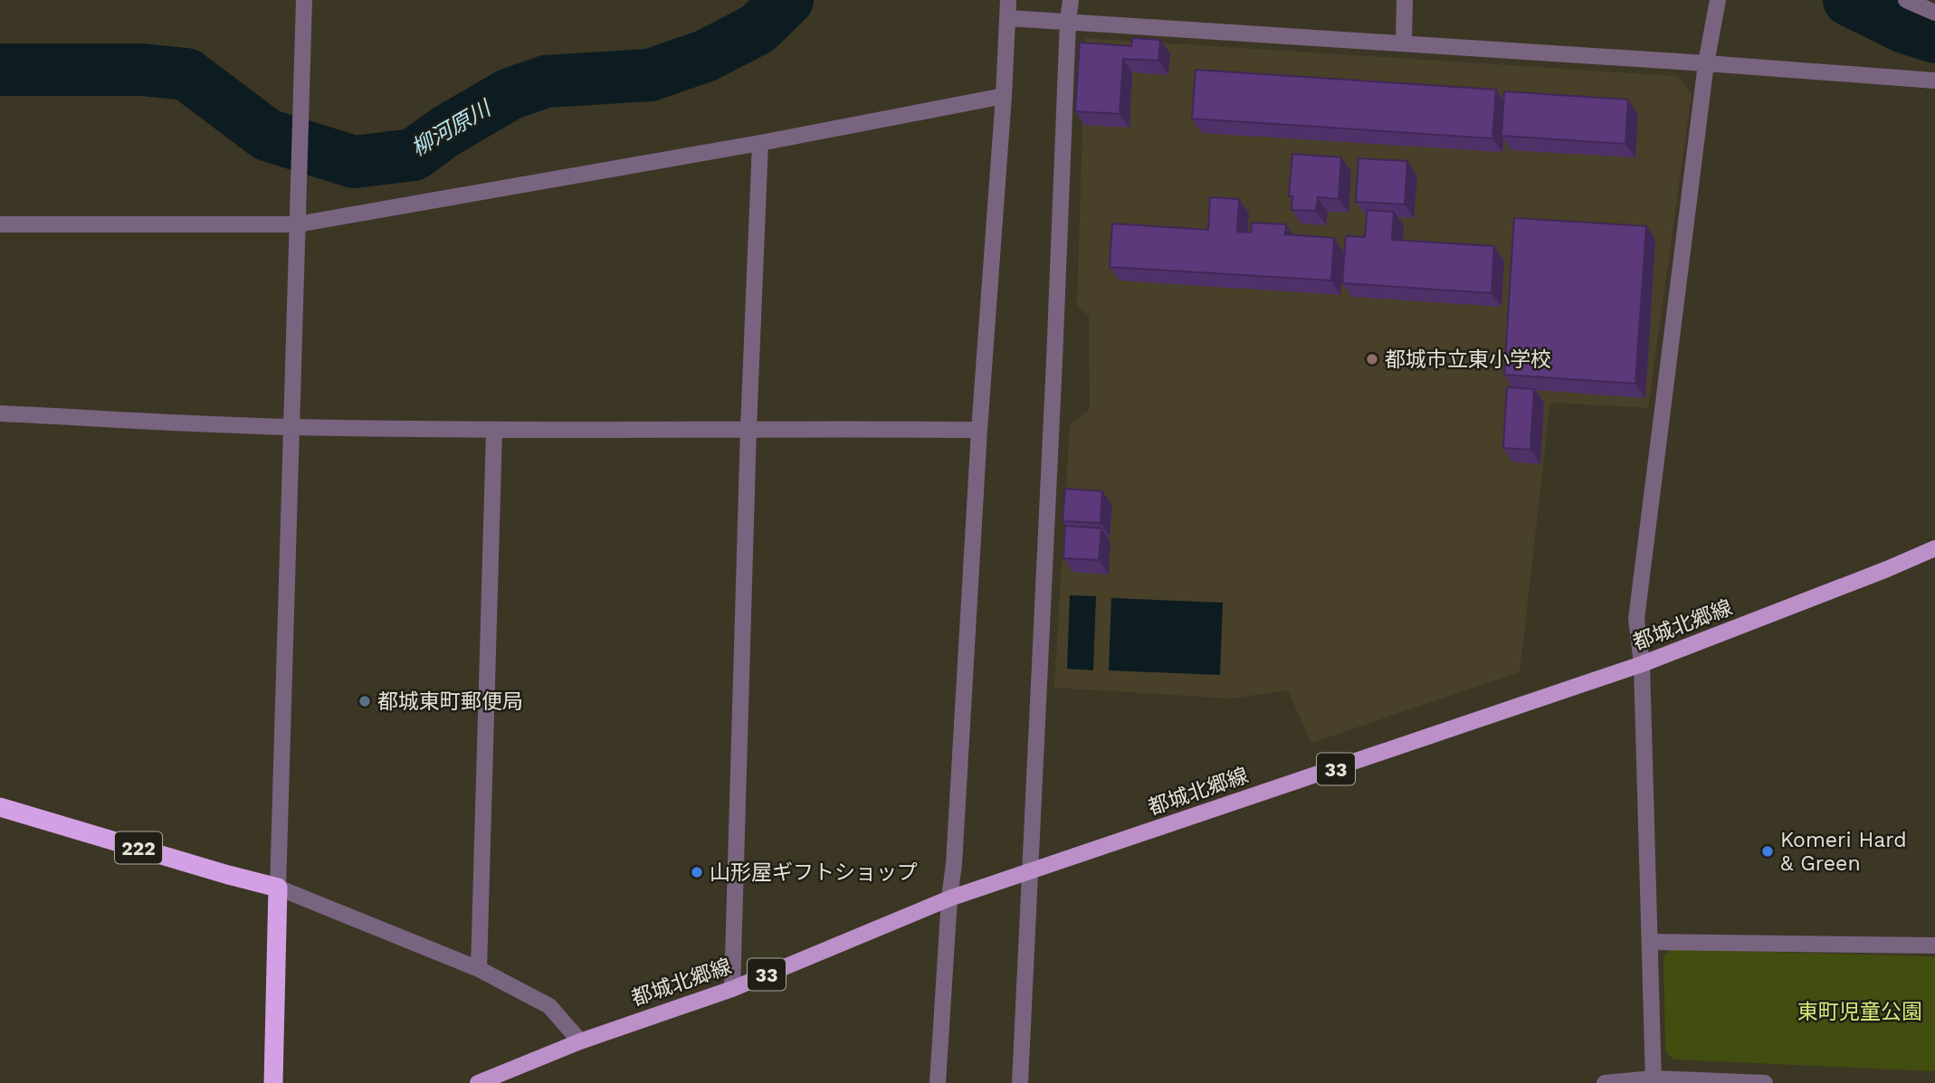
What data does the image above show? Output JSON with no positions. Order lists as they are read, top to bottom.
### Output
{
  "streets": {
    "highway": ["222"],
    "main road": ["都城北郷線", "33"]
  },
  "water": ["柳河原川"],
  "parks": ["東町児童公園"],
  "places": [
    "都城市立東小学校",
    "都城東町郵便局",
    "Komeri Hard & Green",
    "山形屋ギフトショップ"
  ]
}
